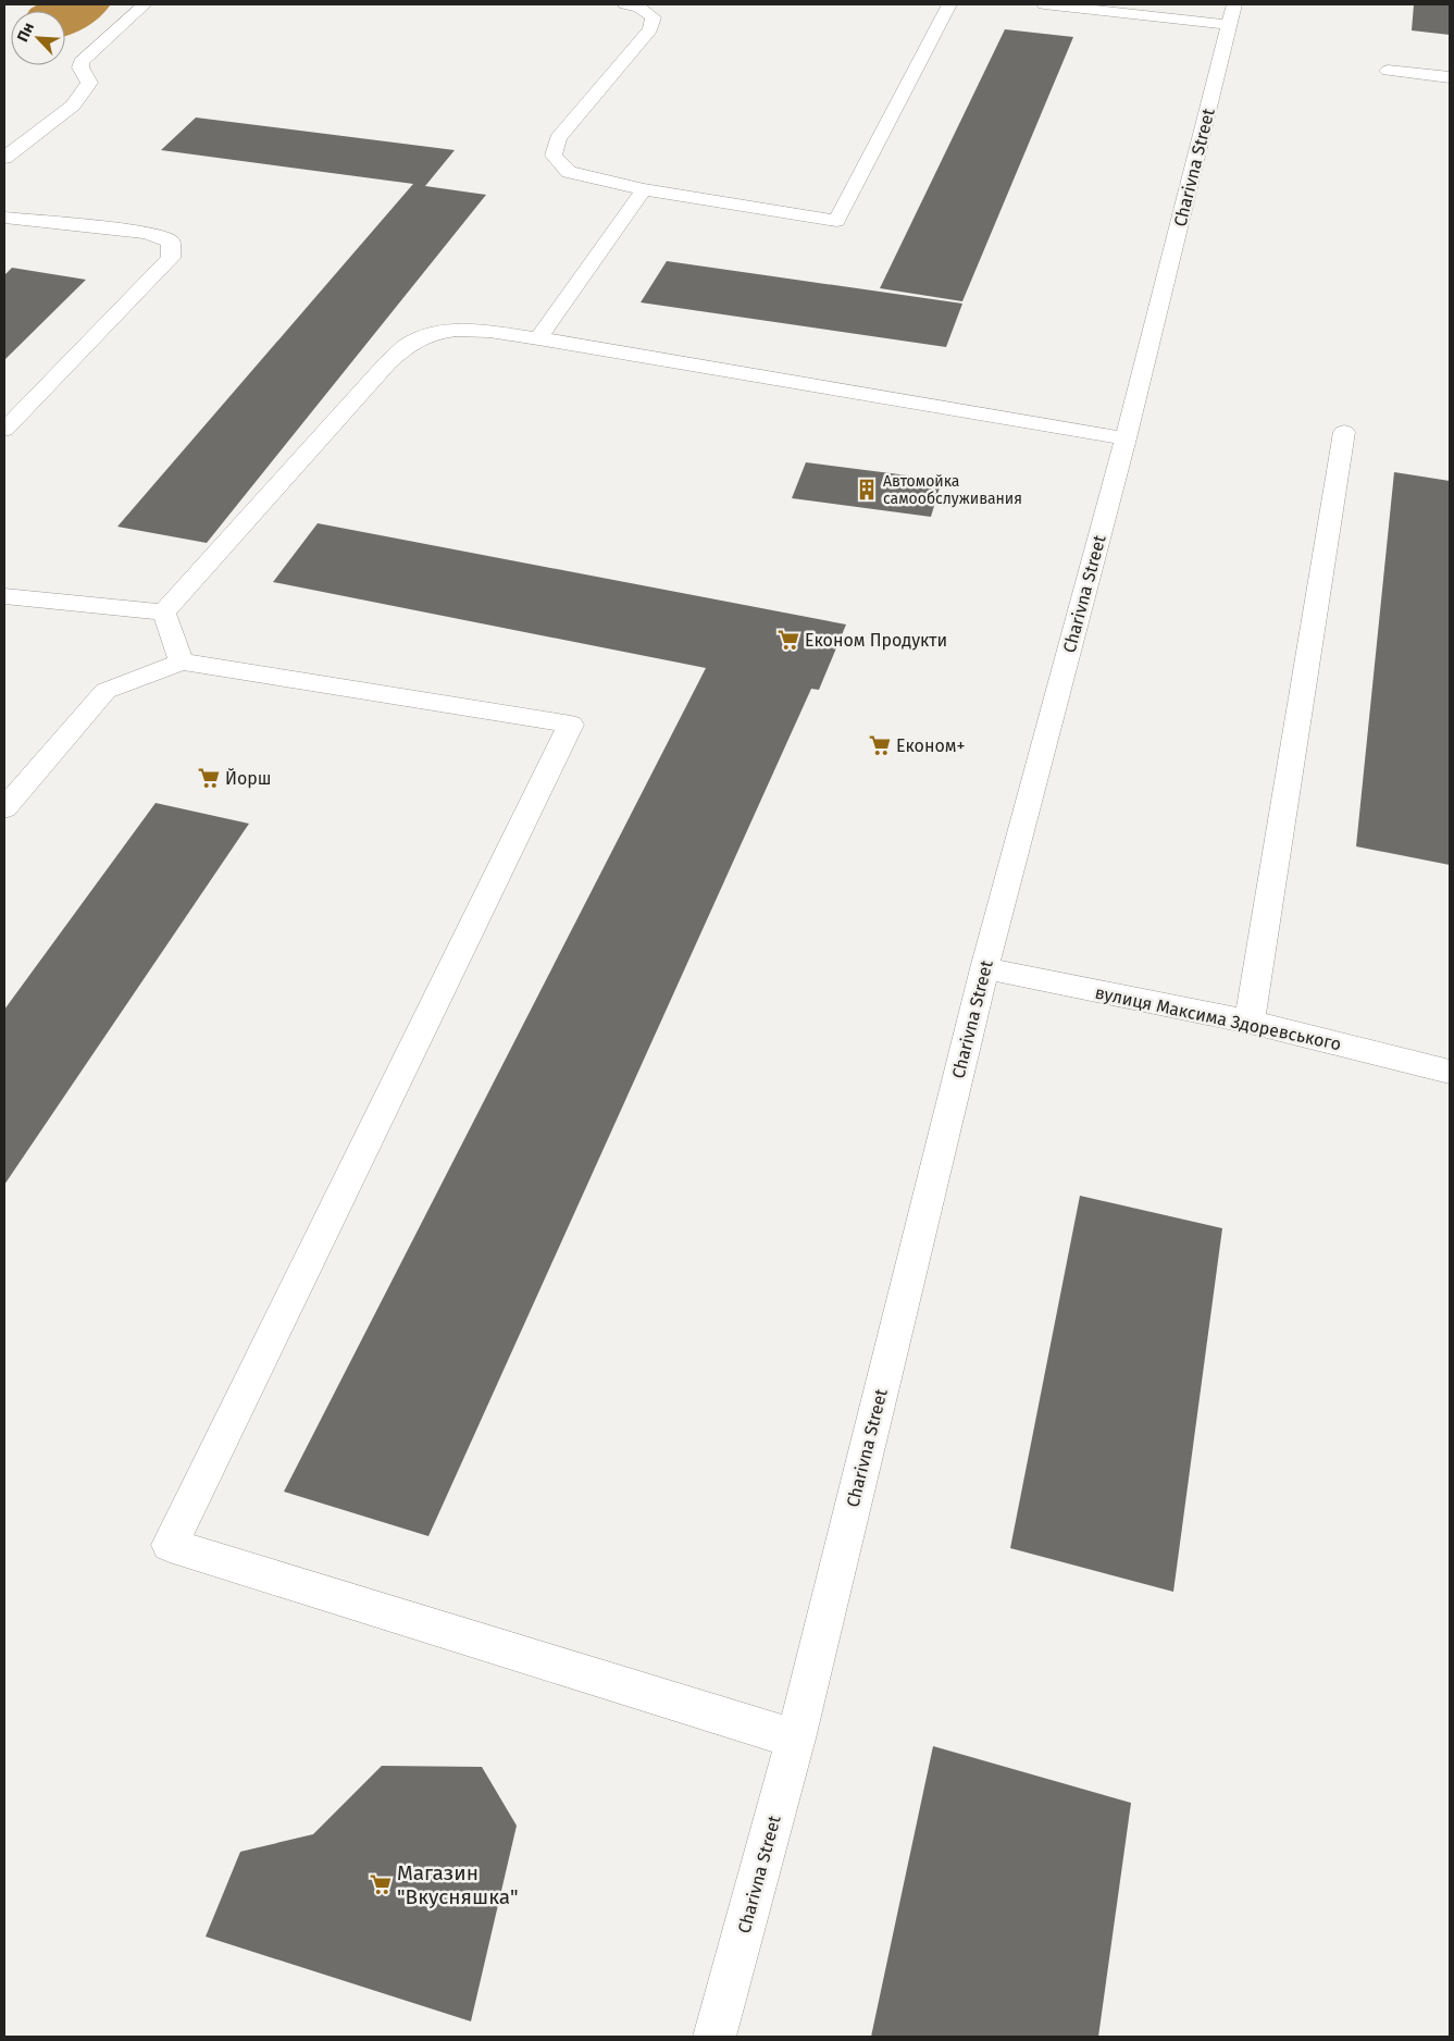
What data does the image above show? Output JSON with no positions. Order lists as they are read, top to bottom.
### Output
{
  "streets": {
    "street": ["Charivna Street", "вулиця Максима Здоревського"]
  },
  "crossings": [
    ["Charivna Street", "вулиця Максима Здоревського"]
  ],
  "places": {
    "building": ["Автомойка самообслуживания"],
    "supermarket": [
      "Економ Продукти",
      "Економ+",
      "Йорш",
      "Магазин \"Вкусняшка\""
    ]
  },
  "north": "top left"
}
